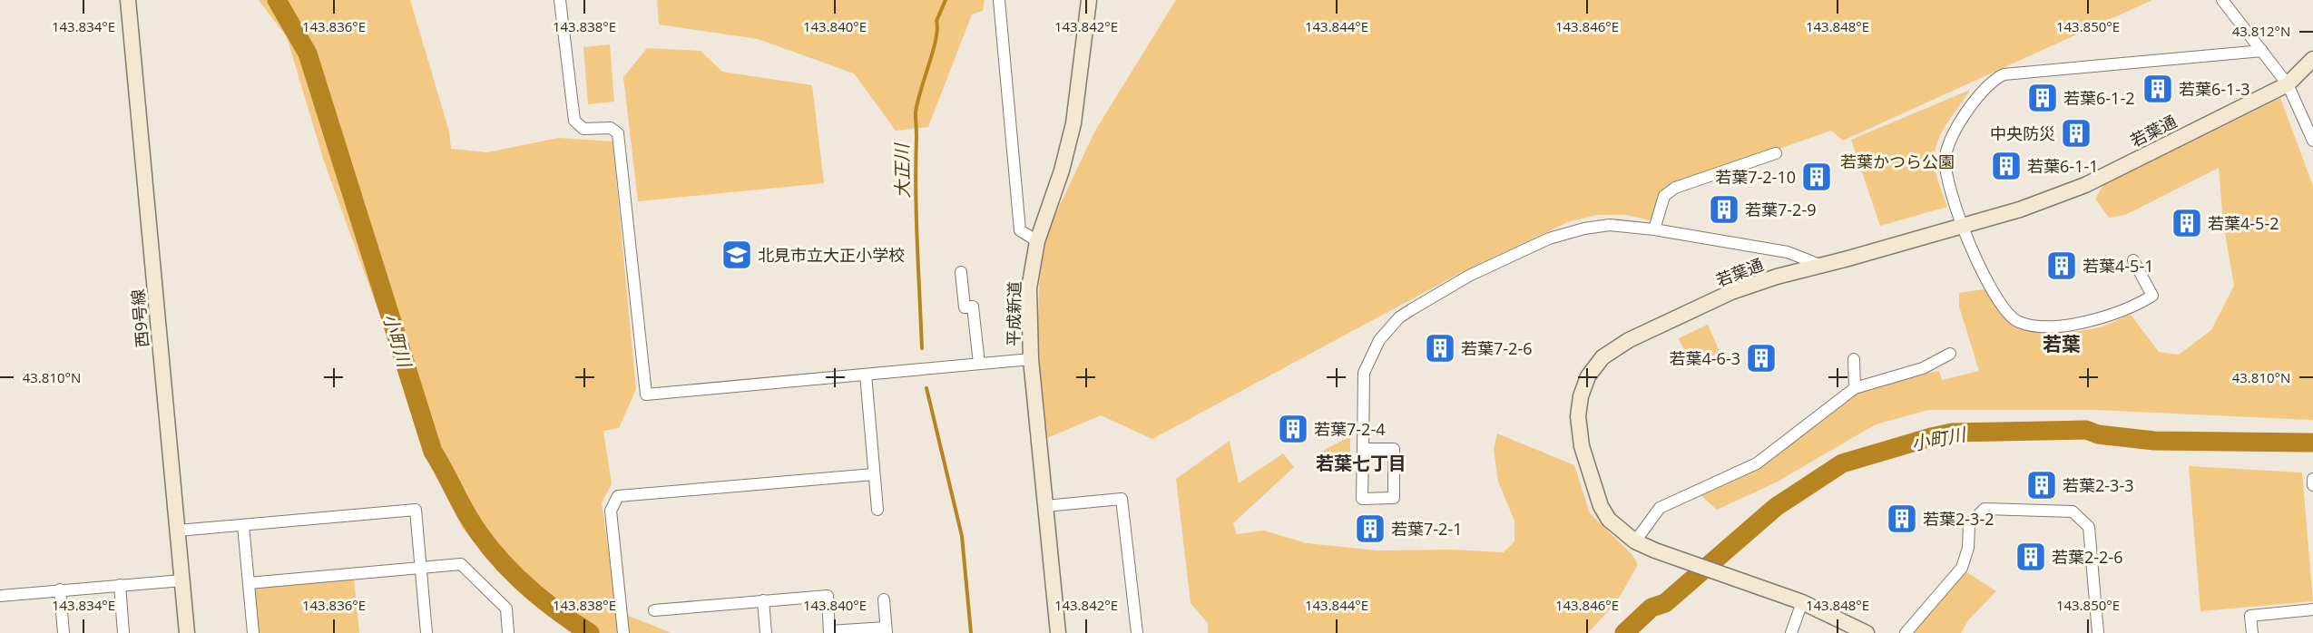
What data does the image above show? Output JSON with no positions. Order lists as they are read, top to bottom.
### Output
{
  "streets": {
    "street": ["若葉通", "平成新道", "西9号線"]
  },
  "districts": ["若葉", "若葉七丁目"],
  "water": ["大正川", "小町川"],
  "parks": ["若葉かつら公園"],
  "places": {
    "building": [
      "若葉6-1-3",
      "若葉6-1-2",
      "中央防災",
      "若葉6-1-1",
      "若葉7-2-10",
      "若葉7-2-9",
      "若葉4-5-2",
      "若葉4-5-1",
      "若葉7-2-6",
      "若葉4-6-3",
      "若葉7-2-4",
      "若葉2-3-3",
      "若葉2-3-2",
      "若葉7-2-1",
      "若葉2-2-6"
    ],
    "school or university": ["北見市立大正小学校"]
  },
  "coordinates": [
    "143.834°E",
    "143.836°E",
    "143.838°E",
    "143.840°E",
    "143.842°E",
    "143.844°E",
    "143.846°E",
    "143.848°E",
    "143.850°E",
    "43.812°N",
    "43.810°N"
  ]
}
